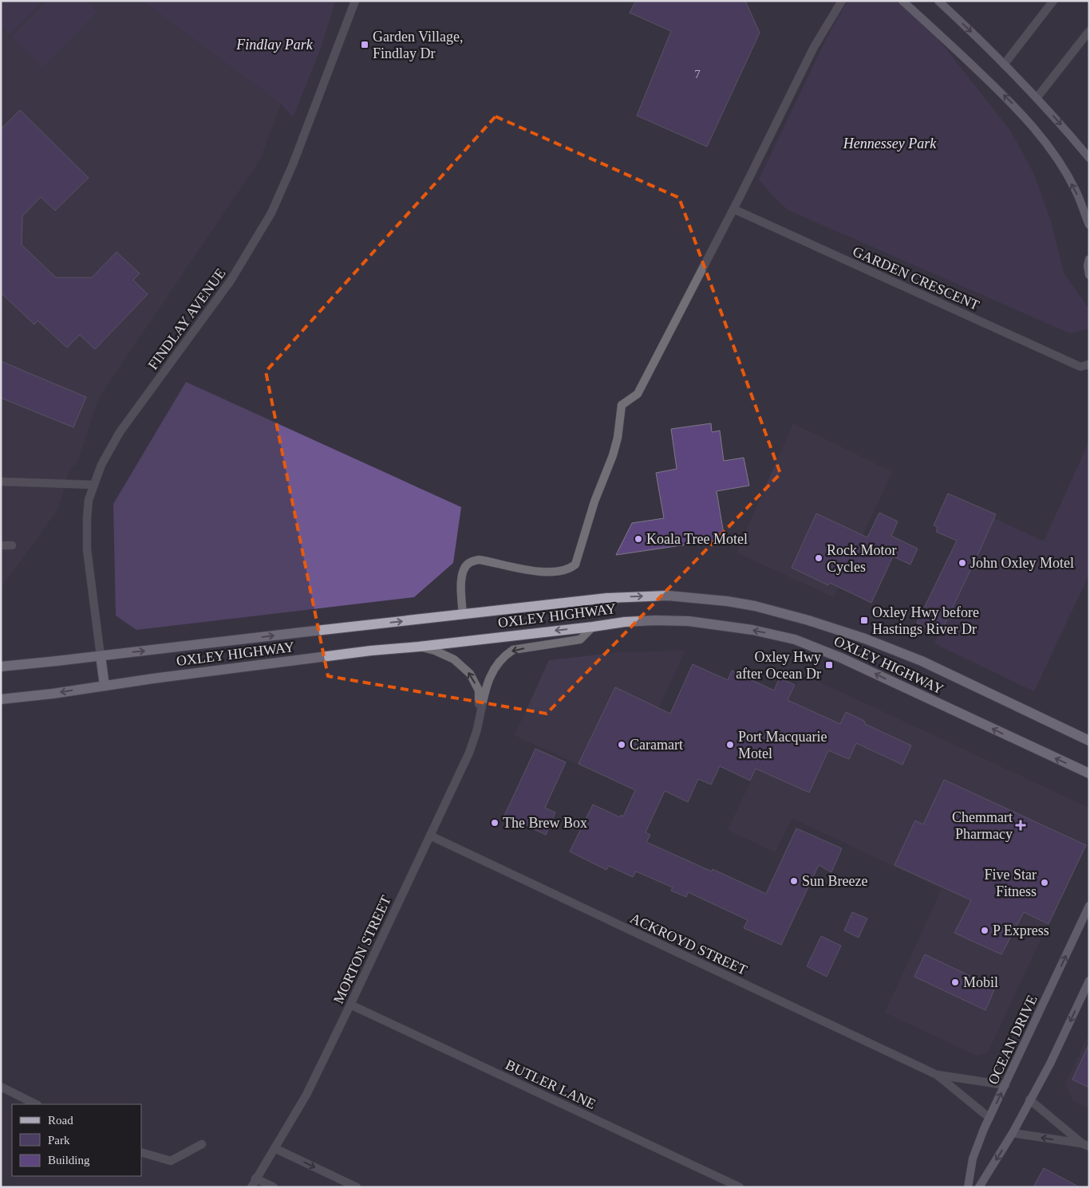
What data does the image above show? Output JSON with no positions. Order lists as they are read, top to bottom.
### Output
{
  "streets": {
    "main road": ["OXLEY HIGHWAY", "OCEAN DRIVE"],
    "street": [
      "GARDEN CRESCENT",
      "FINDLAY AVENUE",
      "ACKROYD STREET",
      "MORTON STREET",
      "BUTLER LANE"
    ]
  },
  "crossings": [
    ["FINDLAY AVENUE", "OXLEY HIGHWAY"],
    ["OXLEY HIGHWAY", "MORTON STREET"],
    ["ACKROYD STREET", "MORTON STREET"],
    ["ACKROYD STREET", "OCEAN DRIVE"],
    ["MORTON STREET", "BUTLER LANE"]
  ],
  "parks": ["Findlay Park", "Hennessey Park"],
  "places": {
    "transit": ["Garden Village, Findlay Dr", "Oxley Hwy before Hastings River Dr", "Oxley Hwy after Ocean Dr"],
    "other": [
      "Koala Tree Motel",
      "Rock Motor Cycles",
      "John Oxley Motel",
      "Caramart",
      "Port Macquarie Motel",
      "The Brew Box",
      "Sun Breeze",
      "Five Star Fitness",
      "P Express",
      "Mobil"
    ],
    "health": ["Chemmart Pharmacy"]
  },
  "house_numbers": ["7"],
  "legend": ["Road", "Park", "Building"]
}
